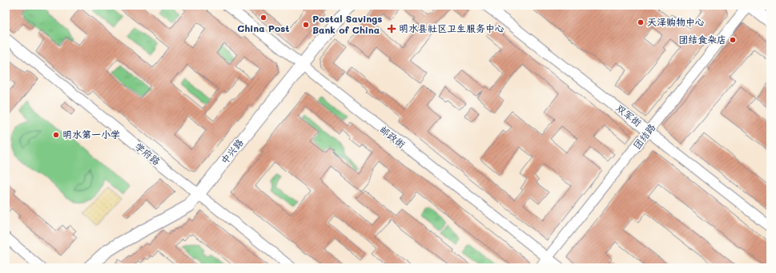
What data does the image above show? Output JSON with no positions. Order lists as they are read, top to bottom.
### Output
{
  "streets": {
    "main road": ["中兴路"],
    "street": [
      "双军街",
      "团结路",
      "邮政街",
      "学府路"
    ]
  },
  "crossings": [
    ["双军街", "团结路"],
    ["团结路", "邮政街"],
    ["邮政街", "中兴路"],
    ["中兴路", "学府路"]
  ],
  "places": {
    "other": [
      "China Post",
      "天泽购物中心",
      "Postal Savings Bank of China",
      "团结食杂店",
      "明水第一小学"
    ],
    "health": ["明水县社区卫生服务中心"]
  }
}
